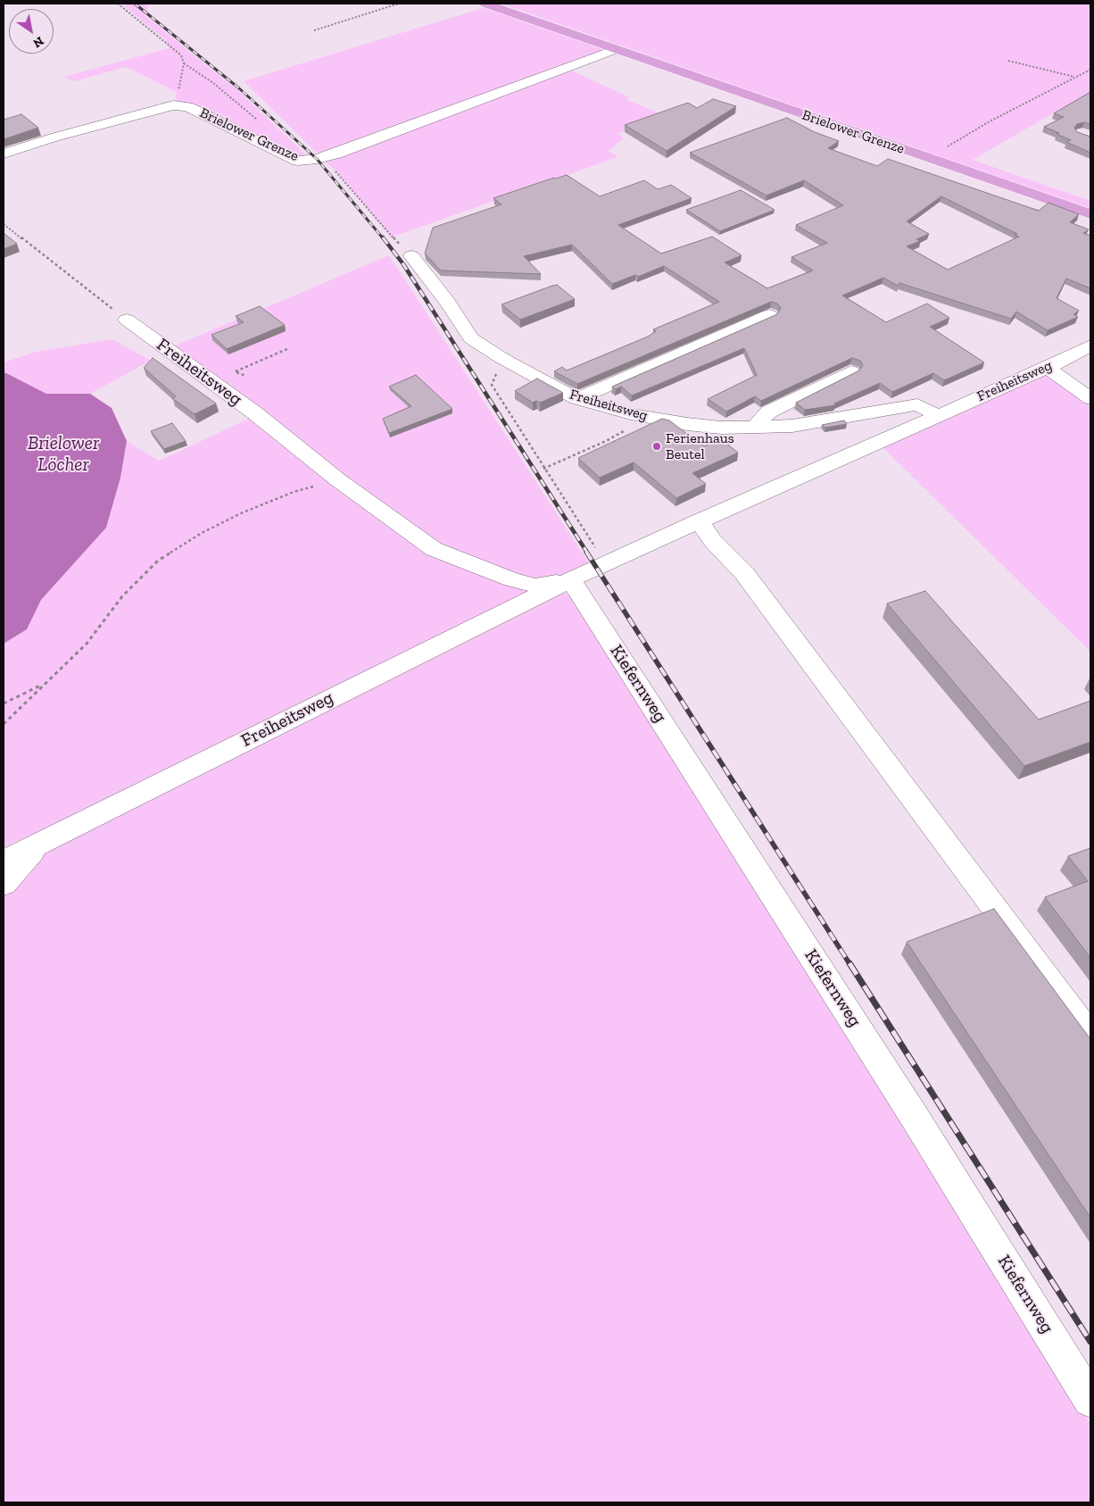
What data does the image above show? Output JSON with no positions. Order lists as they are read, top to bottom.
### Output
{
  "streets": {
    "main road": ["Brielower Grenze"],
    "street": ["Freiheitsweg", "Kiefernweg"]
  },
  "crossings": [
    ["Freiheitsweg", "Kiefernweg"]
  ],
  "water": ["Brielower Löcher"],
  "places": ["Ferienhaus Beutel"],
  "north": "bottom right"
}
